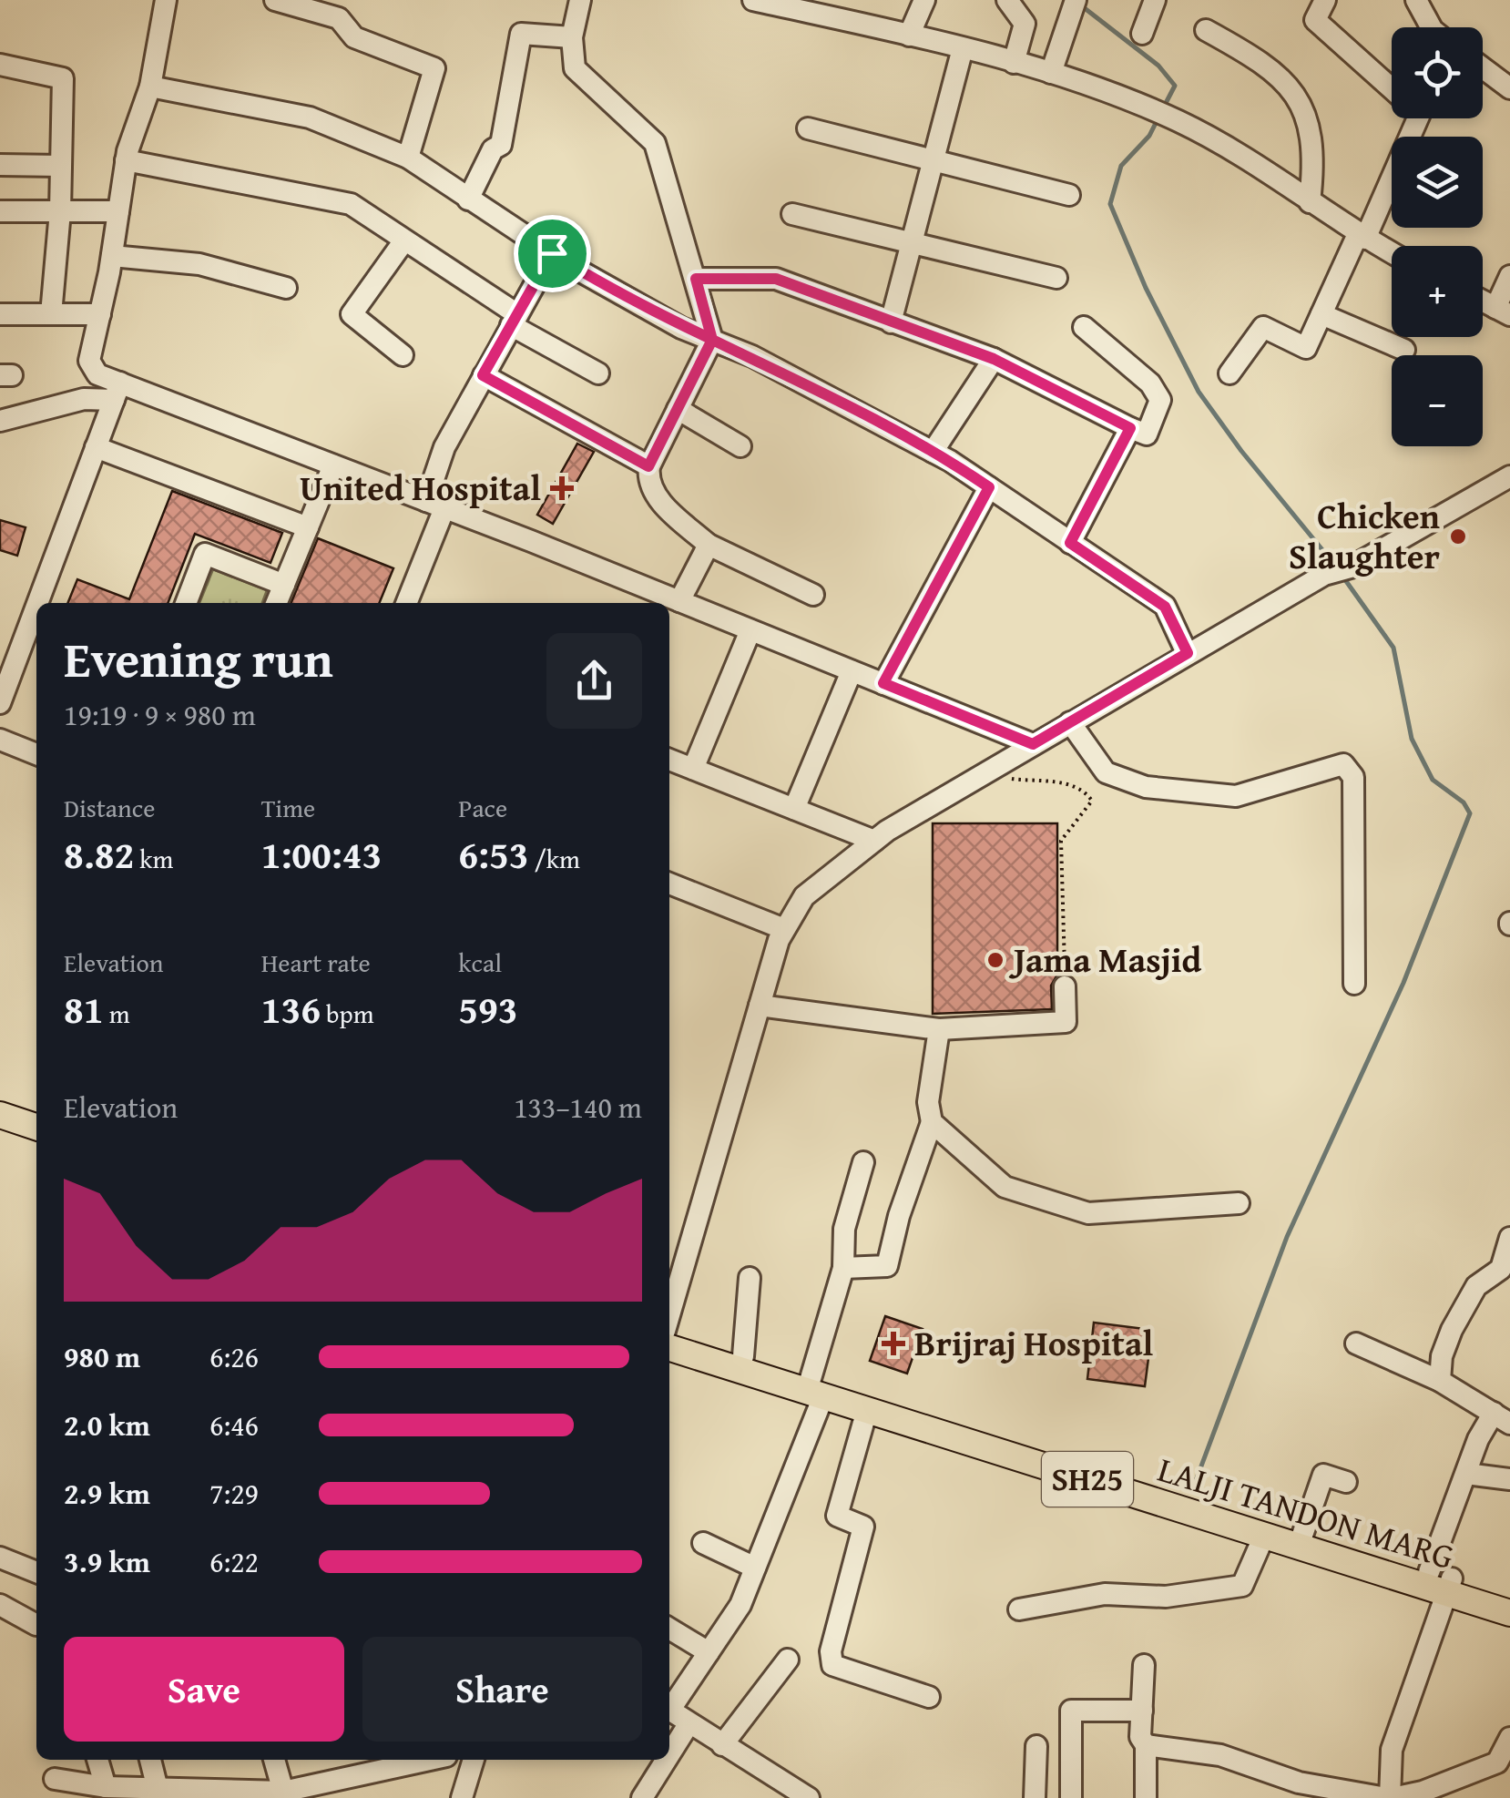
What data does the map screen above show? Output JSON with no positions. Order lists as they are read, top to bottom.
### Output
{
  "streets": {
    "main road": ["SH25", "LALJI TANDON MARG"]
  },
  "places": {
    "health": ["United Hospital", "Brijraj Hospital"],
    "other": ["Chicken Slaughter", "Jama Masjid"]
  },
  "page": {
    "map_buttons": ["+", "−"],
    "heading": ["Evening run", "19:19 · 9 × 980 m"],
    "stats": [
      ["Distance", "8.82 km"],
      ["Time", "1:00:43"],
      ["Pace", "6:53 /km"],
      ["Elevation", "81 m"],
      ["Heart rate", "136 bpm"],
      ["kcal", "593"]
    ],
    "chart": ["Elevation", "133–140 m"],
    "list": [
      {
        "name": "980 m",
        "note": "6:26"
      },
      {
        "name": "2.0 km",
        "note": "6:46"
      },
      {
        "name": "2.9 km",
        "note": "7:29"
      },
      {
        "name": "3.9 km",
        "note": "6:22"
      }
    ],
    "buttons": ["Save", "Share"]
  }
}
